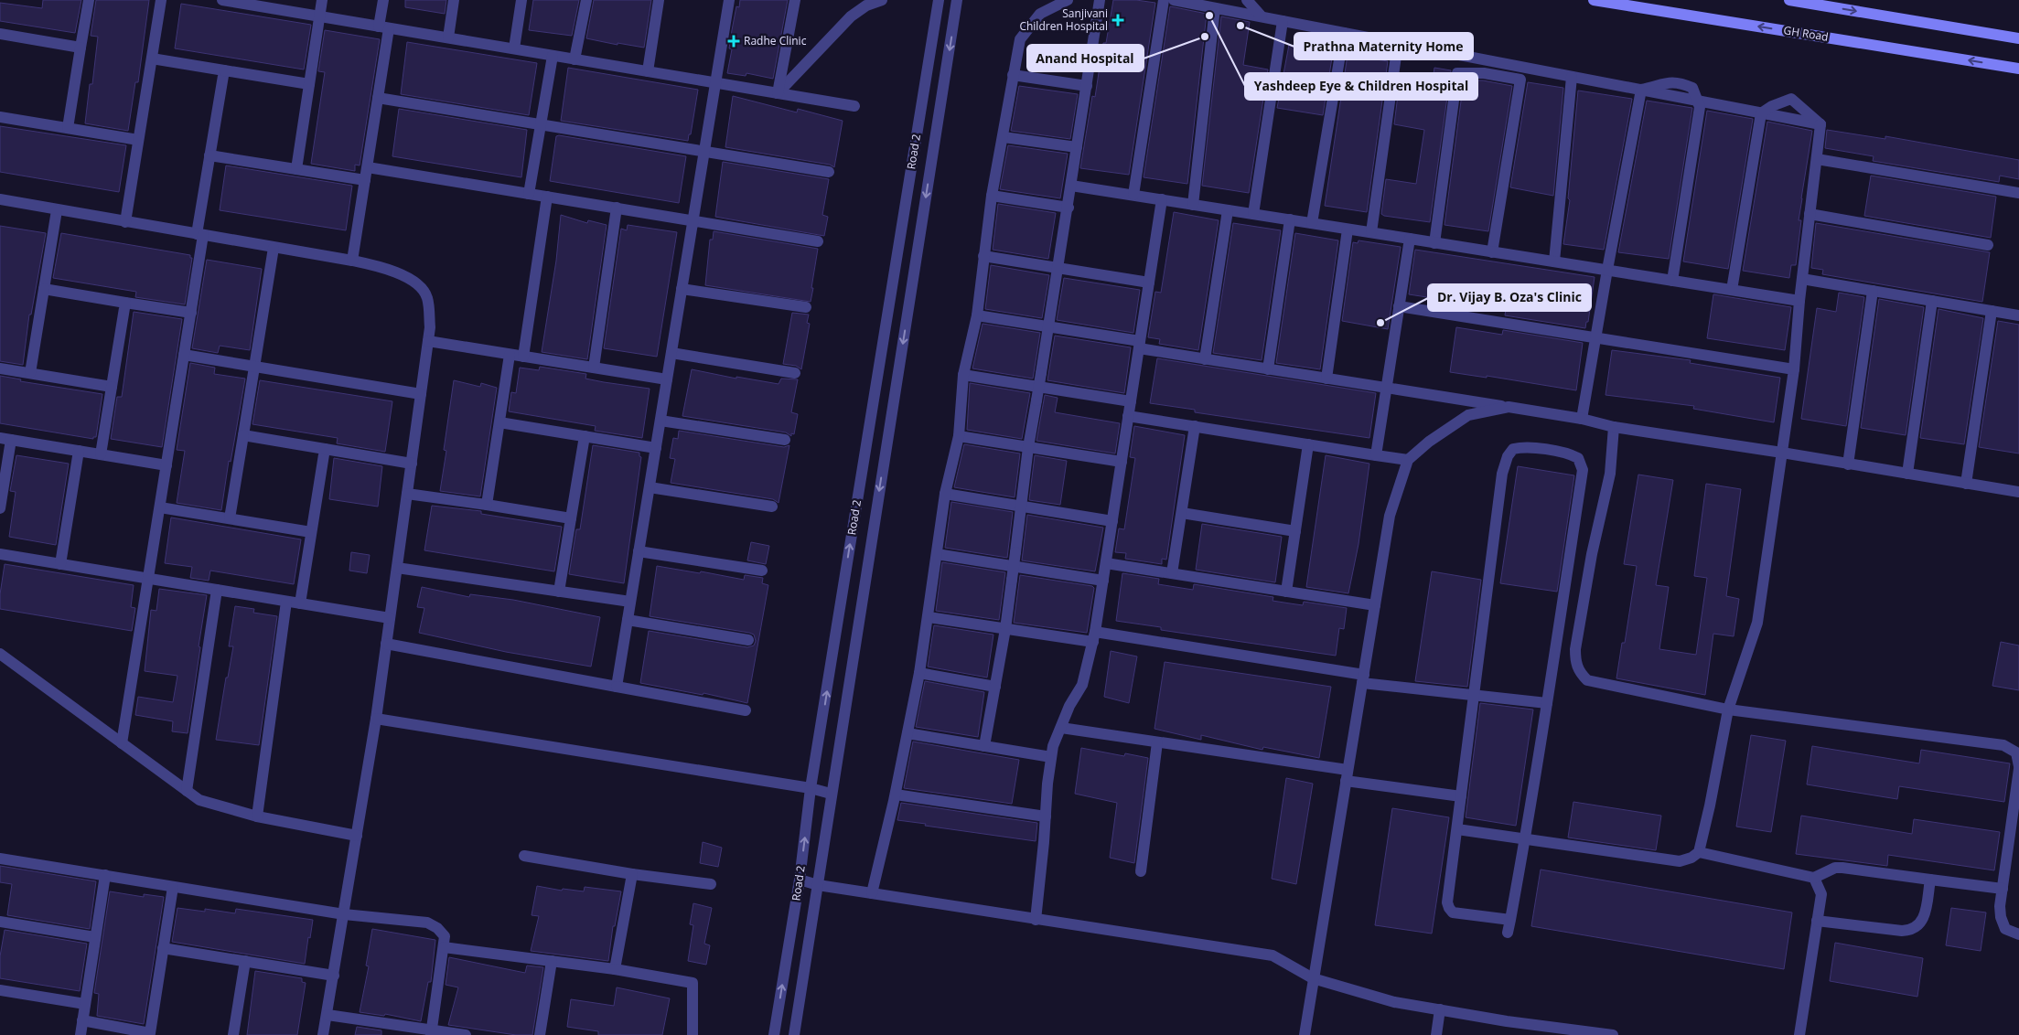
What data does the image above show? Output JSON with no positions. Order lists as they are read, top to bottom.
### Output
{
  "streets": {
    "main road": ["GH Road"],
    "street": ["Road 2"]
  },
  "places": {
    "other": [
      "Yashdeep Eye & Children Hospital",
      "Prathna Maternity Home",
      "Anand Hospital",
      "Dr. Vijay B. Oza's Clinic"
    ],
    "health": ["Sanjivani Children Hospital", "Radhe Clinic"]
  }
}
